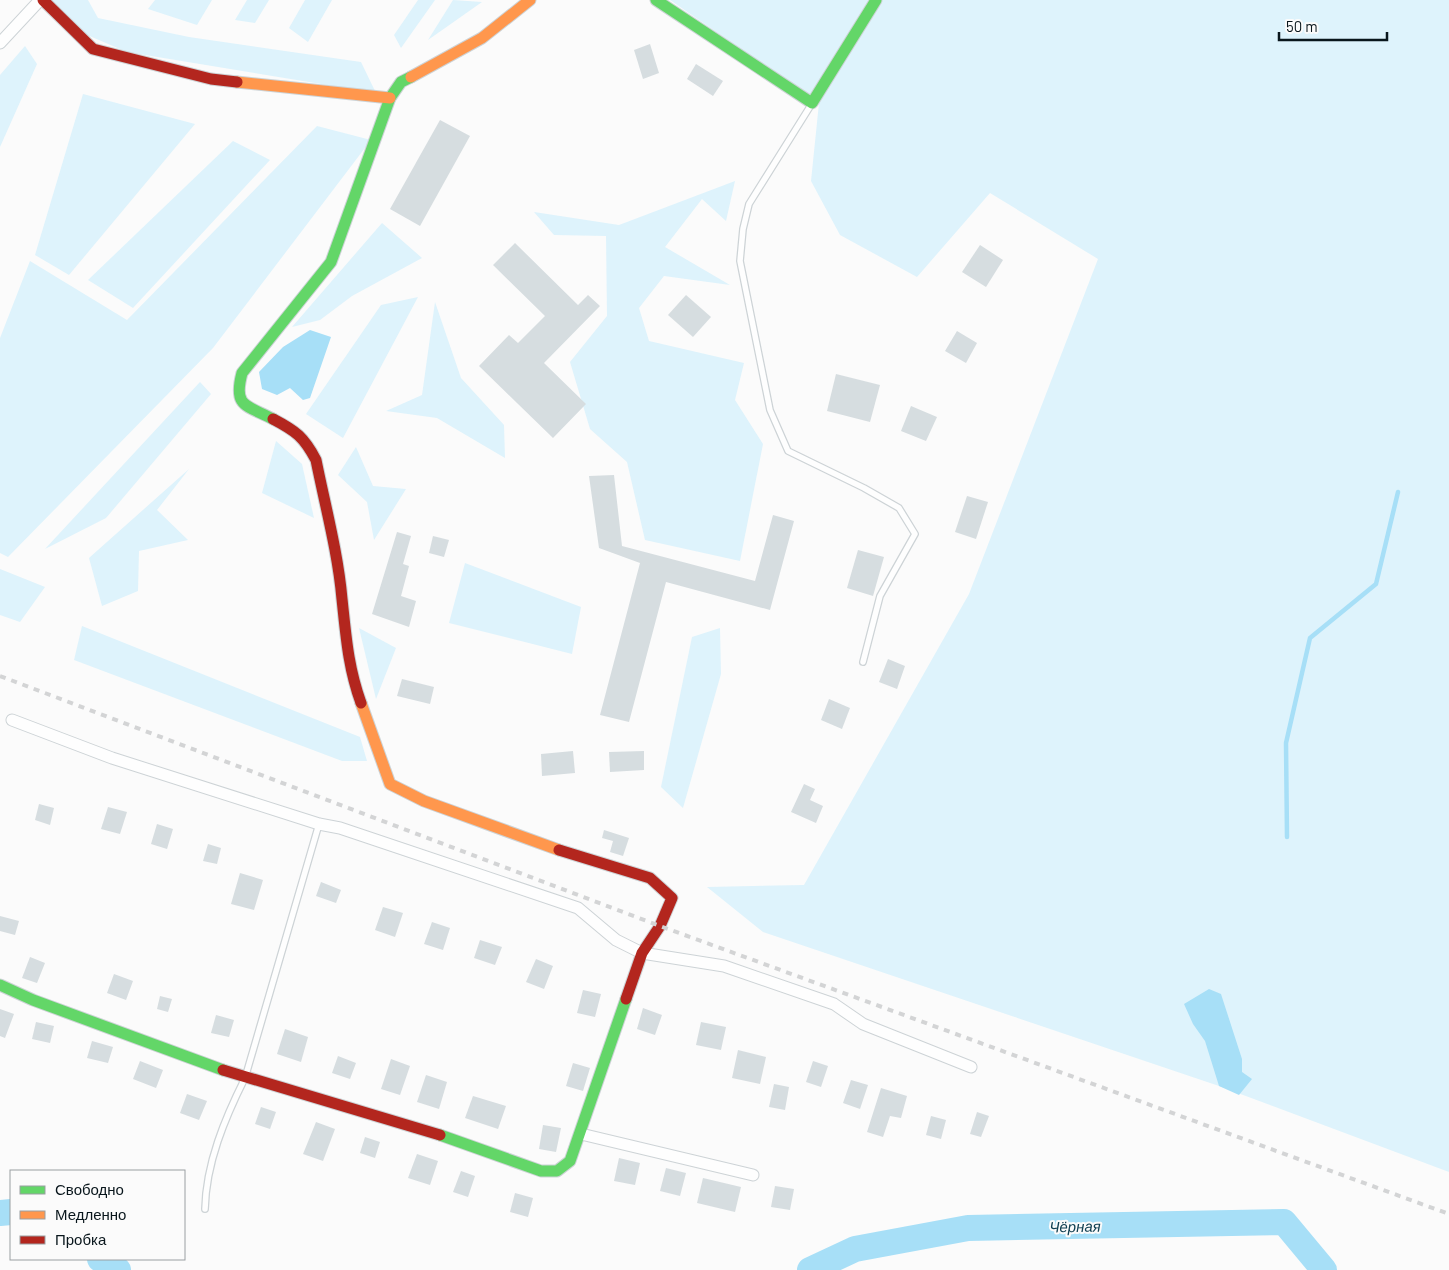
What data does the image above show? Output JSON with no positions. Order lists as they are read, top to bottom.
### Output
{
  "water": ["Чёрная"],
  "legend": ["Свободно", "Медленно", "Пробка"],
  "scale_bar": "50 m"
}
